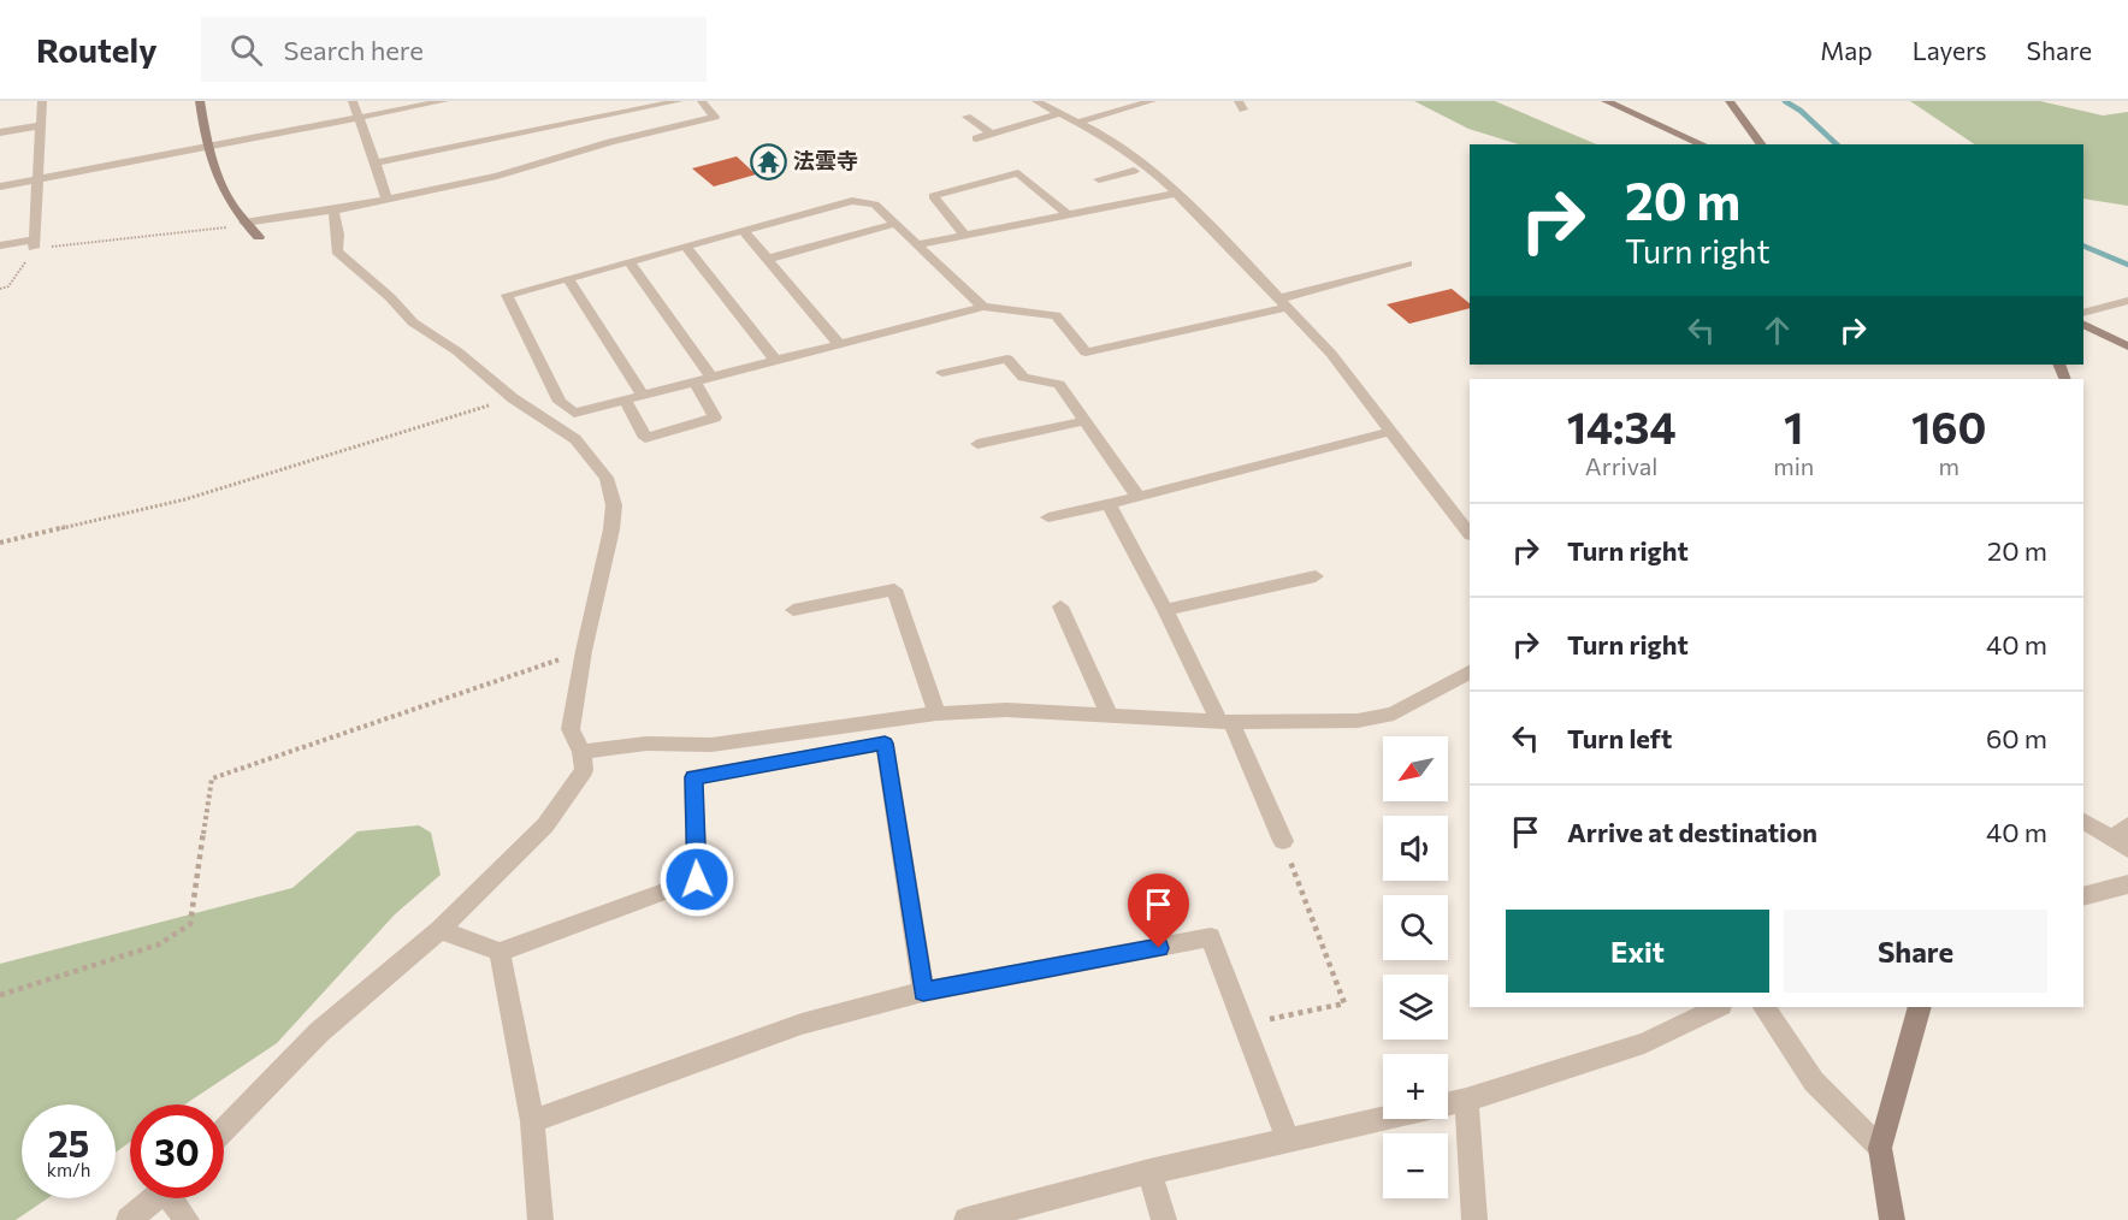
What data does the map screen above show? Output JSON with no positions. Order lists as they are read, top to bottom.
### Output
{
  "places": {
    "temple": ["法雲寺"]
  },
  "north": "bottom left",
  "page": {
    "header": "Routely",
    "search": "Search here",
    "nav": ["Map", "Layers", "Share"],
    "turn": ["20 m", "Turn right"],
    "eta": [
      "14:34",
      "Arrival",
      "1",
      "min",
      "160",
      "m"
    ],
    "list": [
      {
        "name": "Turn right",
        "value": "20 m"
      },
      {
        "name": "Turn right",
        "value": "40 m"
      },
      {
        "name": "Turn left",
        "value": "60 m"
      },
      {
        "name": "Arrive at destination",
        "value": "40 m"
      }
    ],
    "map_buttons": ["+", "−"],
    "buttons": ["Exit", "Share"],
    "speed": "25 km/h",
    "limit": "30"
  }
}
